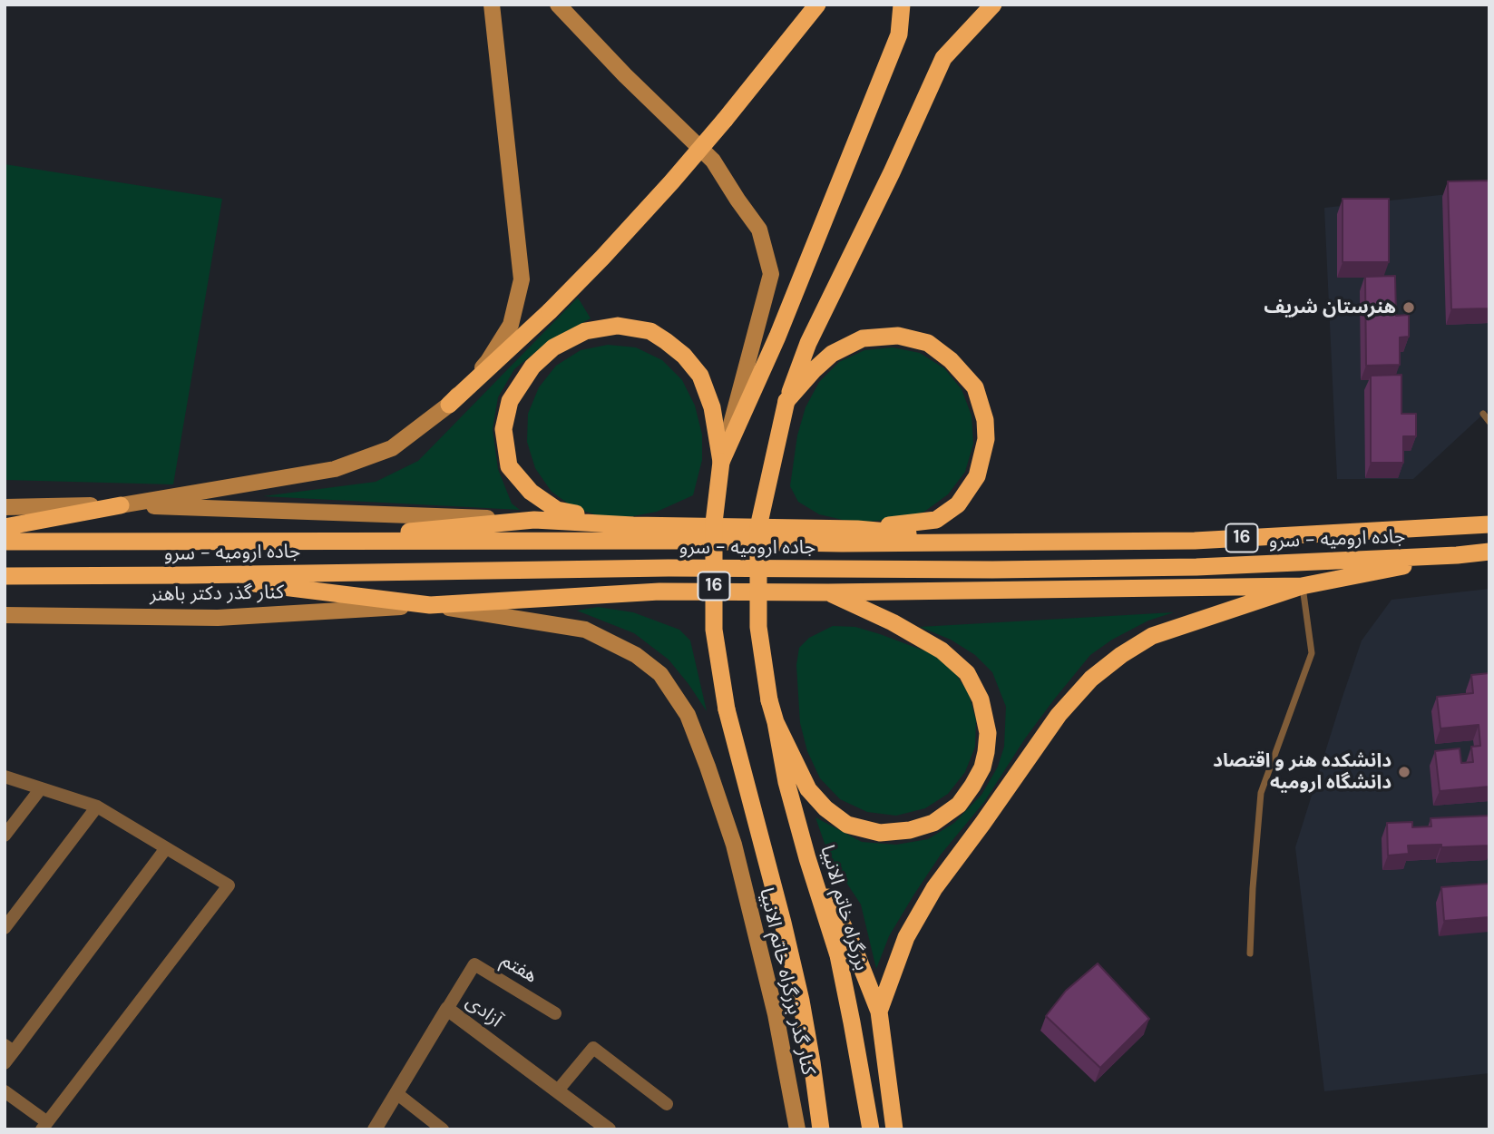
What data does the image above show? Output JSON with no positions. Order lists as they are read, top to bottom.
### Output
{
  "streets": {
    "highway": ["16", "جاده ارومیه - سرو", "بزرگراه خاتم الانبیا"],
    "main road": ["کنار گذر دکتر باهنر", "کنار گذر بزرگراه خاتم الانبیا"],
    "street": ["هفتم", "آزادی"]
  },
  "crossings": [
    ["کنار گذر دکتر باهنر", "کنار گذر بزرگراه خاتم الانبیا"],
    ["هفتم", "آزادی"]
  ],
  "places": ["هنرستان شریف", "دانشکده هنر و اقتصاد دانشگاه ارومیه"]
}
